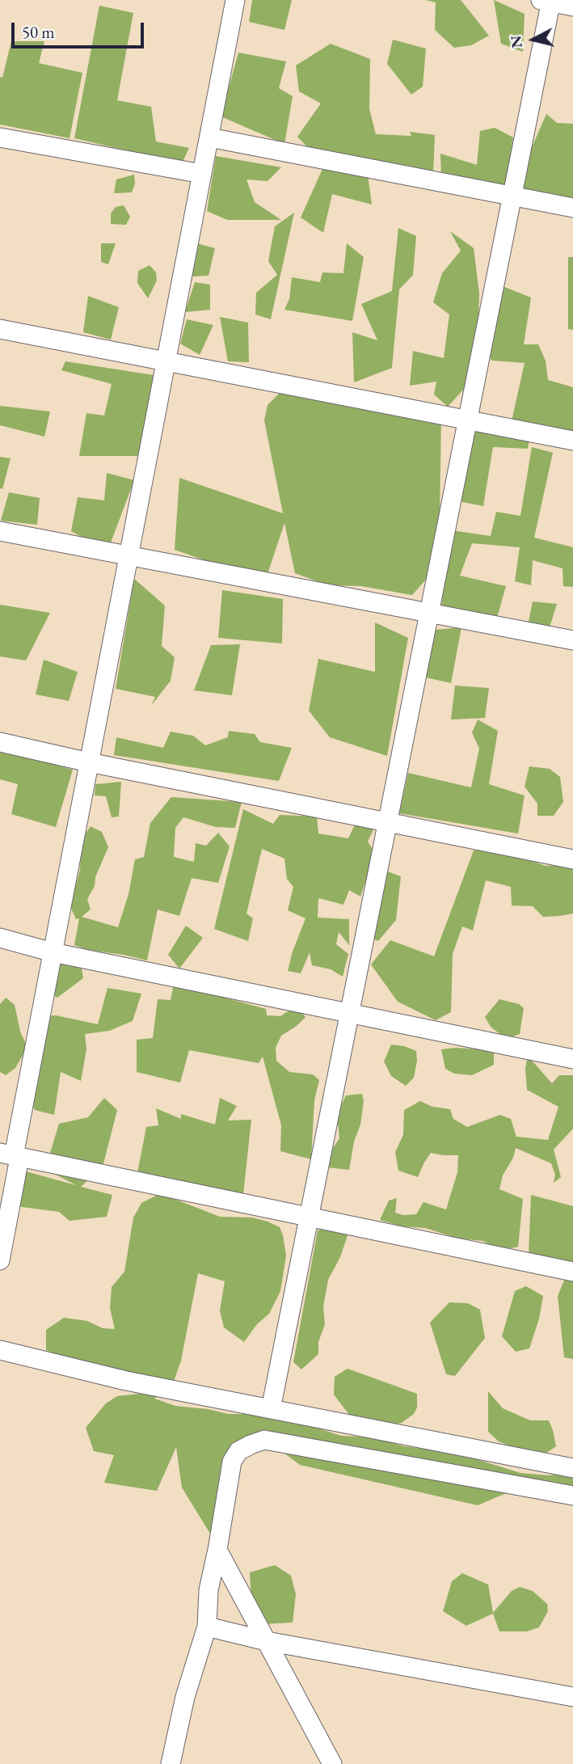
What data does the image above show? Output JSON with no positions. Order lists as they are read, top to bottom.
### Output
{
  "scale_bar": "50 m",
  "north": "left"
}
